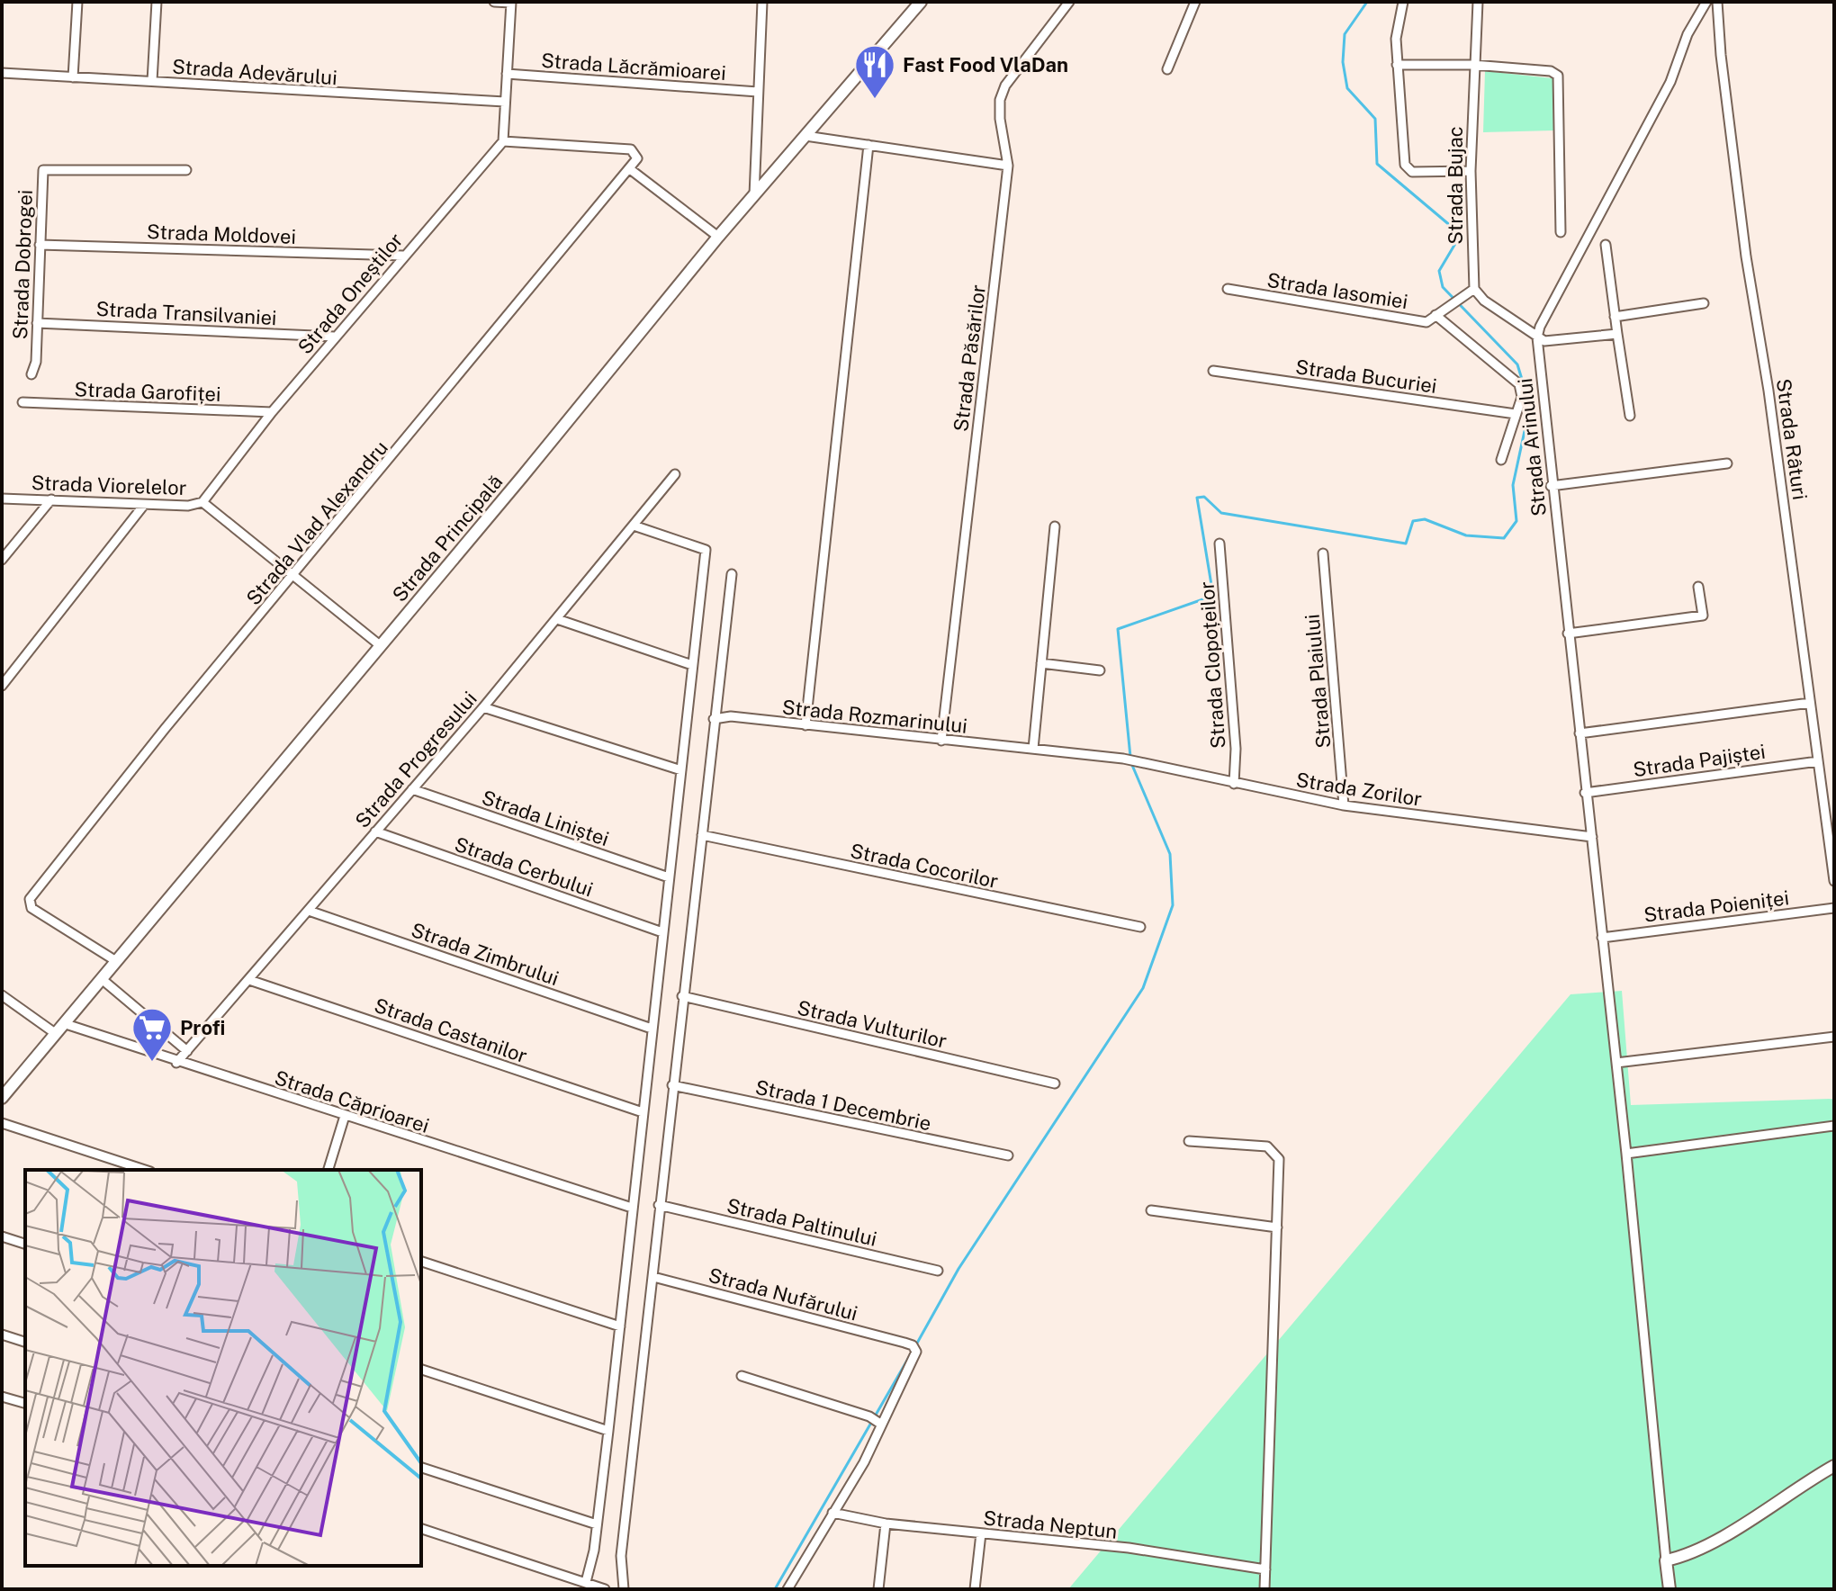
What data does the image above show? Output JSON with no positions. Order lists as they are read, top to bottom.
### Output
{
  "streets": {
    "main road": ["Strada Principală"],
    "street": [
      "Strada Lăcrămioarei",
      "Strada Adevărului",
      "Strada Bujac",
      "Strada Moldovei",
      "Strada Dobrogei",
      "Strada Iasomiei",
      "Strada Oneștilor",
      "Strada Transilvaniei",
      "Strada Păsărilor",
      "Strada Bucuriei",
      "Strada Garofiței",
      "Strada Râturi",
      "Strada Arinului",
      "Strada Viorelelor",
      "Strada Vlad Alexandru",
      "Strada Clopoțeilor",
      "Strada Plaiului",
      "Strada Rozmarinului",
      "Strada Progresului",
      "Strada Pajiștei",
      "Strada Zorilor",
      "Strada Liniștei",
      "Strada Cocorilor",
      "Strada Cerbului",
      "Strada Poieniței",
      "Strada Zimbrului",
      "Strada Vulturilor",
      "Strada Castanilor",
      "Strada Căprioarei",
      "Strada 1 Decembrie",
      "Strada Paltinului",
      "Strada Nufărului",
      "Strada Neptun"
    ]
  },
  "crossings": [
    ["Strada Bujac", "Strada Iasomiei"],
    ["Strada Moldovei", "Strada Dobrogei"],
    ["Strada Moldovei", "Strada Oneștilor"],
    ["Strada Dobrogei", "Strada Transilvaniei"],
    ["Strada Oneștilor", "Strada Transilvaniei"],
    ["Strada Oneștilor", "Strada Garofiței"],
    ["Strada Oneștilor", "Strada Viorelelor"],
    ["Strada Păsărilor", "Strada Rozmarinului"],
    ["Strada Râturi", "Strada Pajiștei"],
    ["Strada Arinului", "Strada Pajiștei"],
    ["Strada Arinului", "Strada Zorilor"],
    ["Strada Arinului", "Strada Poieniței"],
    ["Strada Viorelelor", "Strada Vlad Alexandru"],
    ["Strada Viorelelor", "Strada Principală"],
    ["Strada Vlad Alexandru", "Strada Principală"],
    ["Strada Principală", "Strada Căprioarei"],
    ["Strada Clopoțeilor", "Strada Zorilor"],
    ["Strada Plaiului", "Strada Zorilor"],
    ["Strada Rozmarinului", "Strada Zorilor"],
    ["Strada Progresului", "Strada Liniștei"],
    ["Strada Progresului", "Strada Cerbului"],
    ["Strada Progresului", "Strada Zimbrului"],
    ["Strada Progresului", "Strada Castanilor"],
    ["Strada Progresului", "Strada Căprioarei"]
  ],
  "places": {
    "restaurant": ["Fast Food VlaDan"],
    "supermarket": ["Profi"]
  }
}
